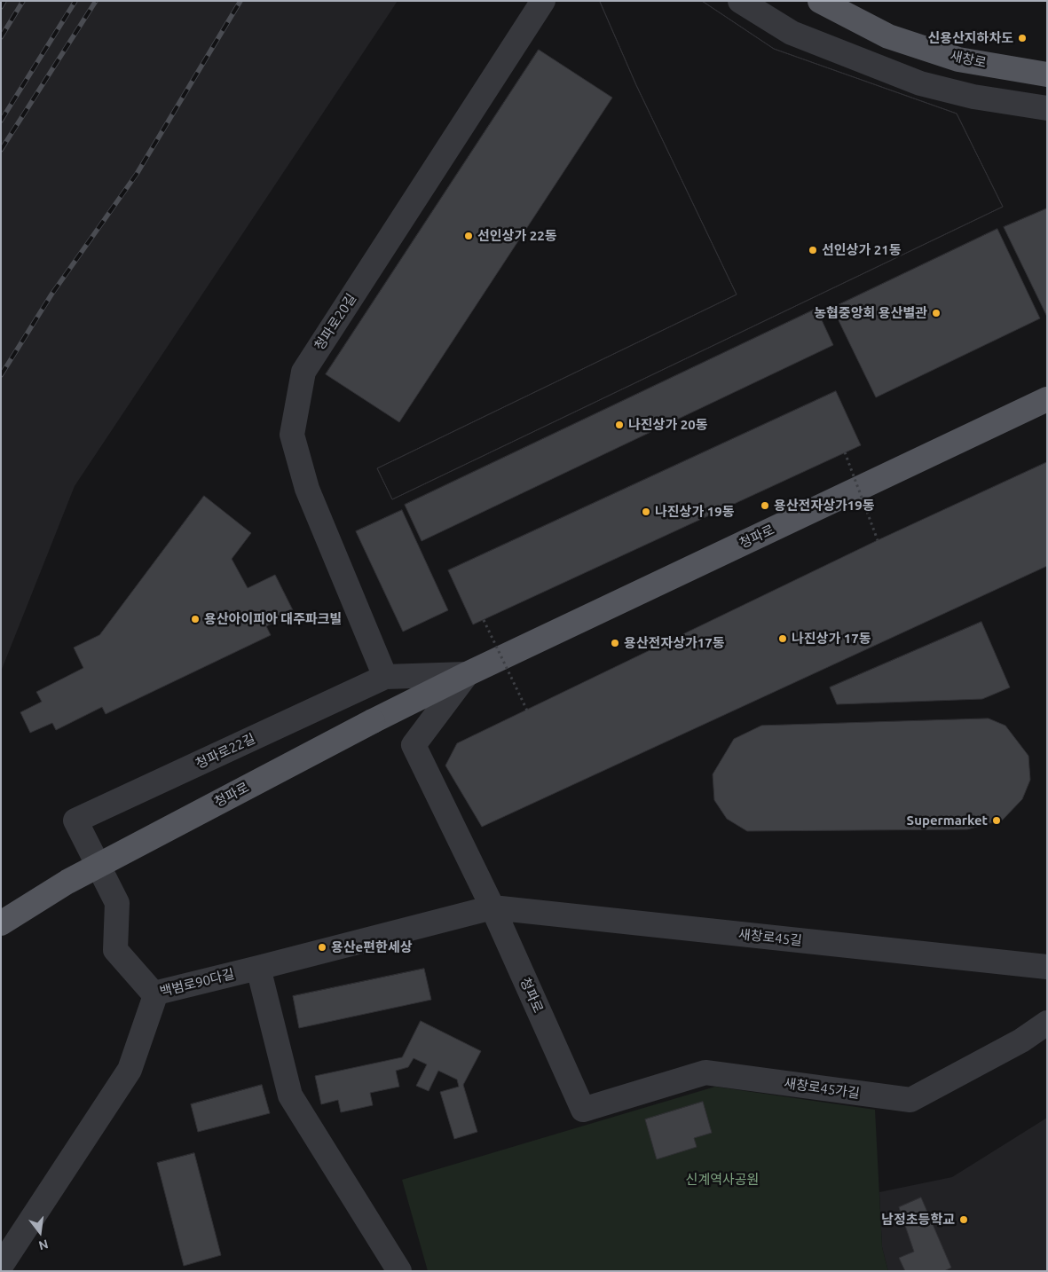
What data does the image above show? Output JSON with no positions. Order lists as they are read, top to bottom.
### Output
{
  "streets": {
    "main road": ["새창로", "청파로"],
    "street": [
      "청파로20길",
      "청파로22길",
      "새창로45길",
      "백범로90다길",
      "새창로45가길"
    ]
  },
  "crossings": [
    ["청파로20길", "청파로22길"],
    ["청파로", "청파로22길"],
    ["청파로", "새창로45길"],
    ["청파로", "백범로90다길"],
    ["청파로", "새창로45가길"],
    ["청파로22길", "백범로90다길"],
    ["새창로45길", "백범로90다길"]
  ],
  "parks": ["신계역사공원"],
  "places": [
    "신용산지하차도",
    "선인상가 22동",
    "선인상가 21동",
    "농협중앙회 용산별관",
    "나진상가 20동",
    "용산전자상가19동",
    "나진상가 19동",
    "용산아이피아 대주파크빌",
    "나진상가 17동",
    "용산전자상가17동",
    "Supermarket",
    "용산e편한세상",
    "남정초등학교"
  ],
  "north": "bottom"
}
